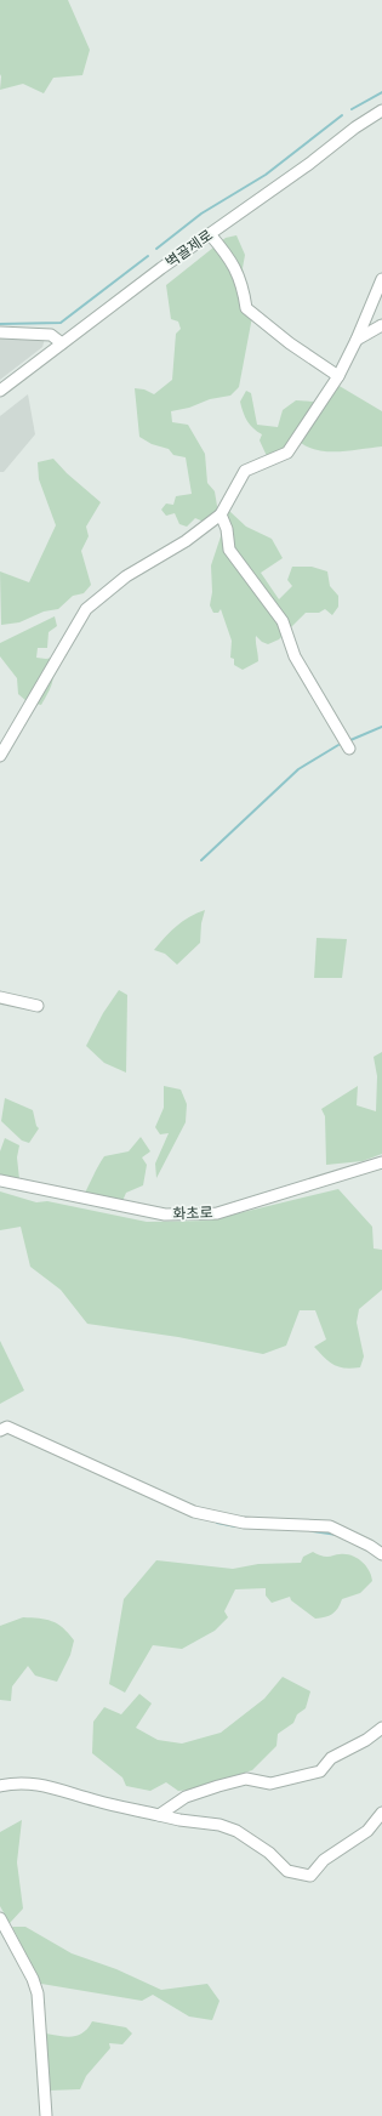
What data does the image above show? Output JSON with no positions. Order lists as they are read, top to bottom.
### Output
{
  "streets": {
    "street": ["벽골제로", "화초로"]
  }
}
